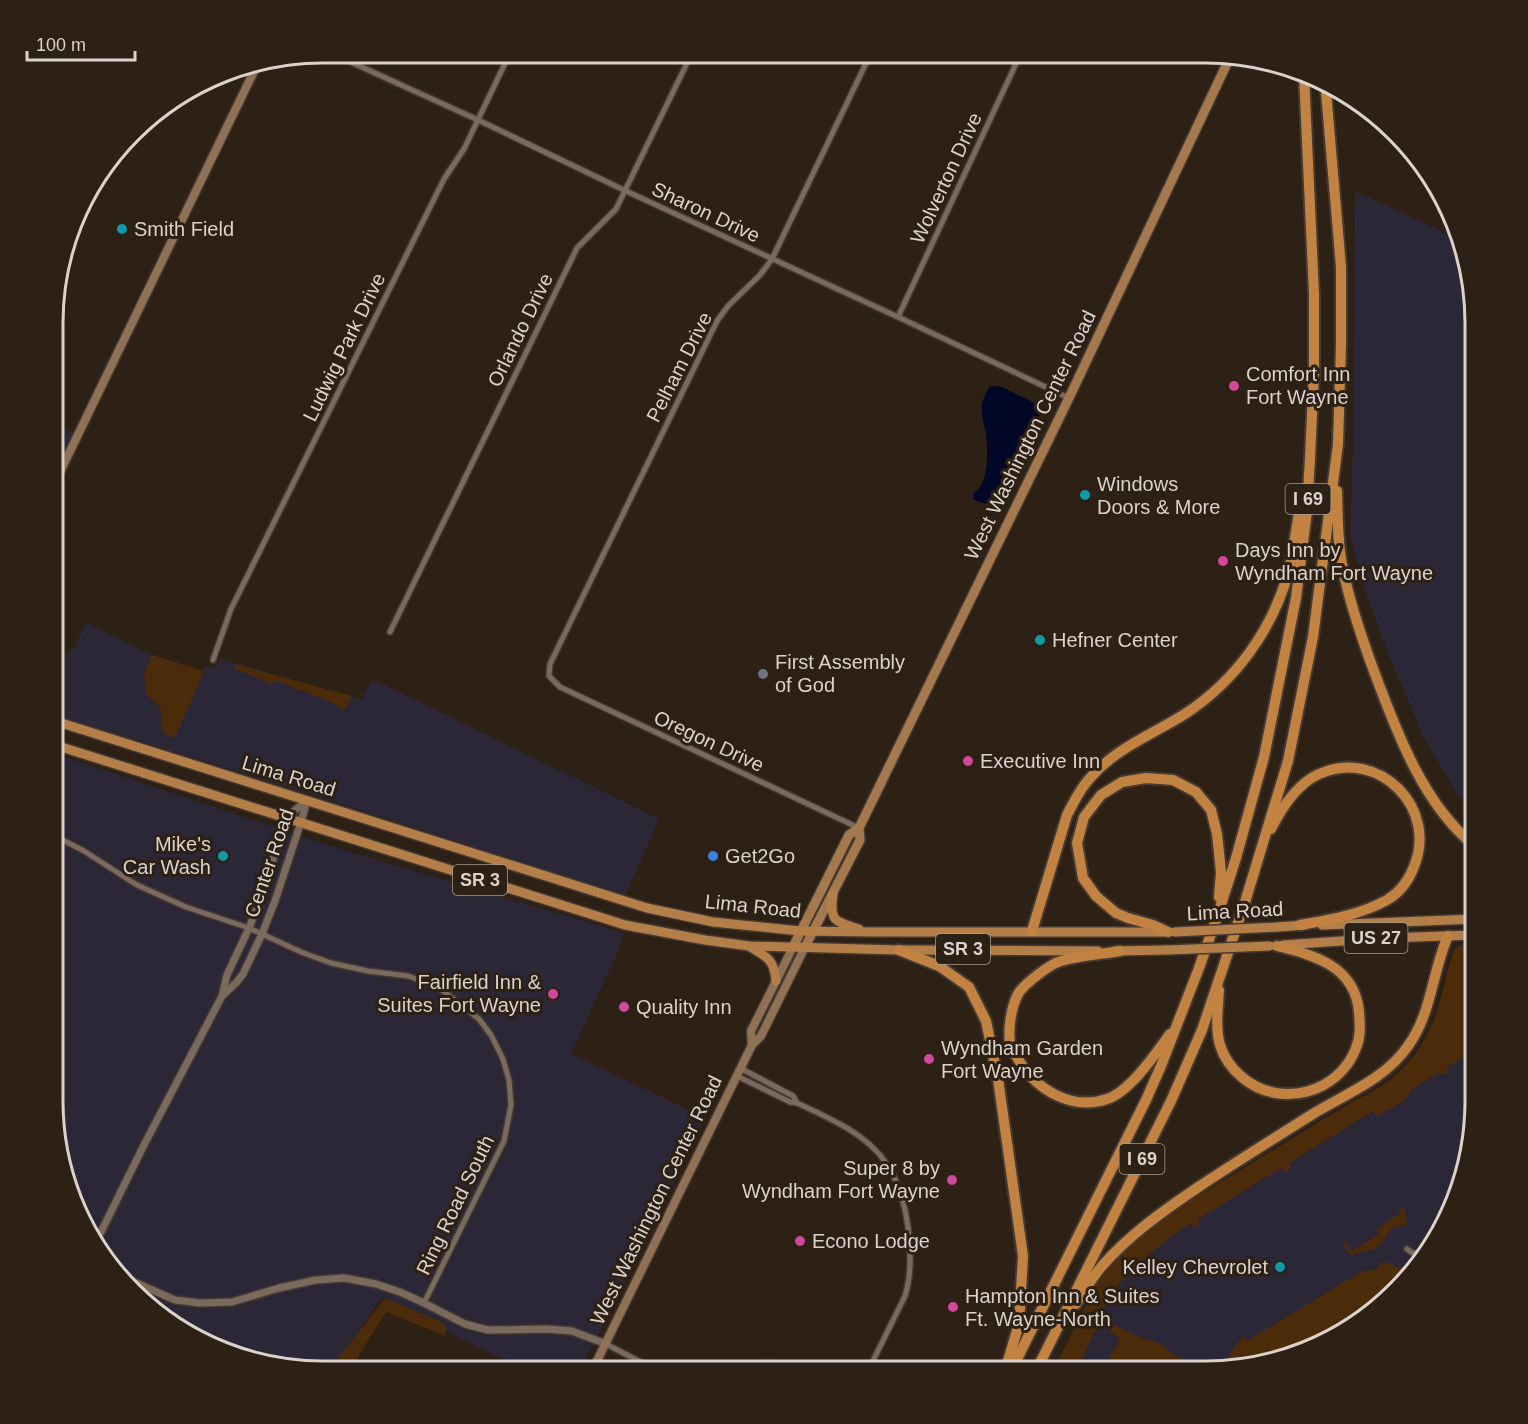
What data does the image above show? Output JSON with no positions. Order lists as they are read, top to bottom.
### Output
{
  "streets": {
    "highway": [
      "I 69",
      "Lima Road",
      "SR 3",
      "US 27"
    ],
    "main road": ["West Washington Center Road"],
    "street": [
      "Wolverton Drive",
      "Sharon Drive",
      "Orlando Drive",
      "Ludwig Park Drive",
      "Pelham Drive",
      "Oregon Drive",
      "Center Road",
      "Ring Road South"
    ]
  },
  "crossings": [
    ["Wolverton Drive", "Sharon Drive"],
    ["Sharon Drive", "Orlando Drive"],
    ["Sharon Drive", "Ludwig Park Drive"],
    ["Sharon Drive", "Pelham Drive"],
    ["Sharon Drive", "West Washington Center Road"],
    ["Pelham Drive", "Oregon Drive"],
    ["West Washington Center Road", "Oregon Drive"],
    ["West Washington Center Road", "Lima Road"],
    ["Lima Road", "Center Road"],
    ["Center Road", "Ring Road South"]
  ],
  "places": [
    "Smith Field",
    "Comfort Inn Fort Wayne",
    "Windows Doors & More",
    "Days Inn by Wyndham Fort Wayne",
    "Hefner Center",
    "First Assembly of God",
    "Executive Inn",
    "Mike's Car Wash",
    "Get2Go",
    "Fairfield Inn & Suites Fort Wayne",
    "Quality Inn",
    "Wyndham Garden Fort Wayne",
    "Super 8 by Wyndham Fort Wayne",
    "Econo Lodge",
    "Kelley Chevrolet",
    "Hampton Inn & Suites Ft. Wayne-North"
  ],
  "scale_bar": "100 m"
}
